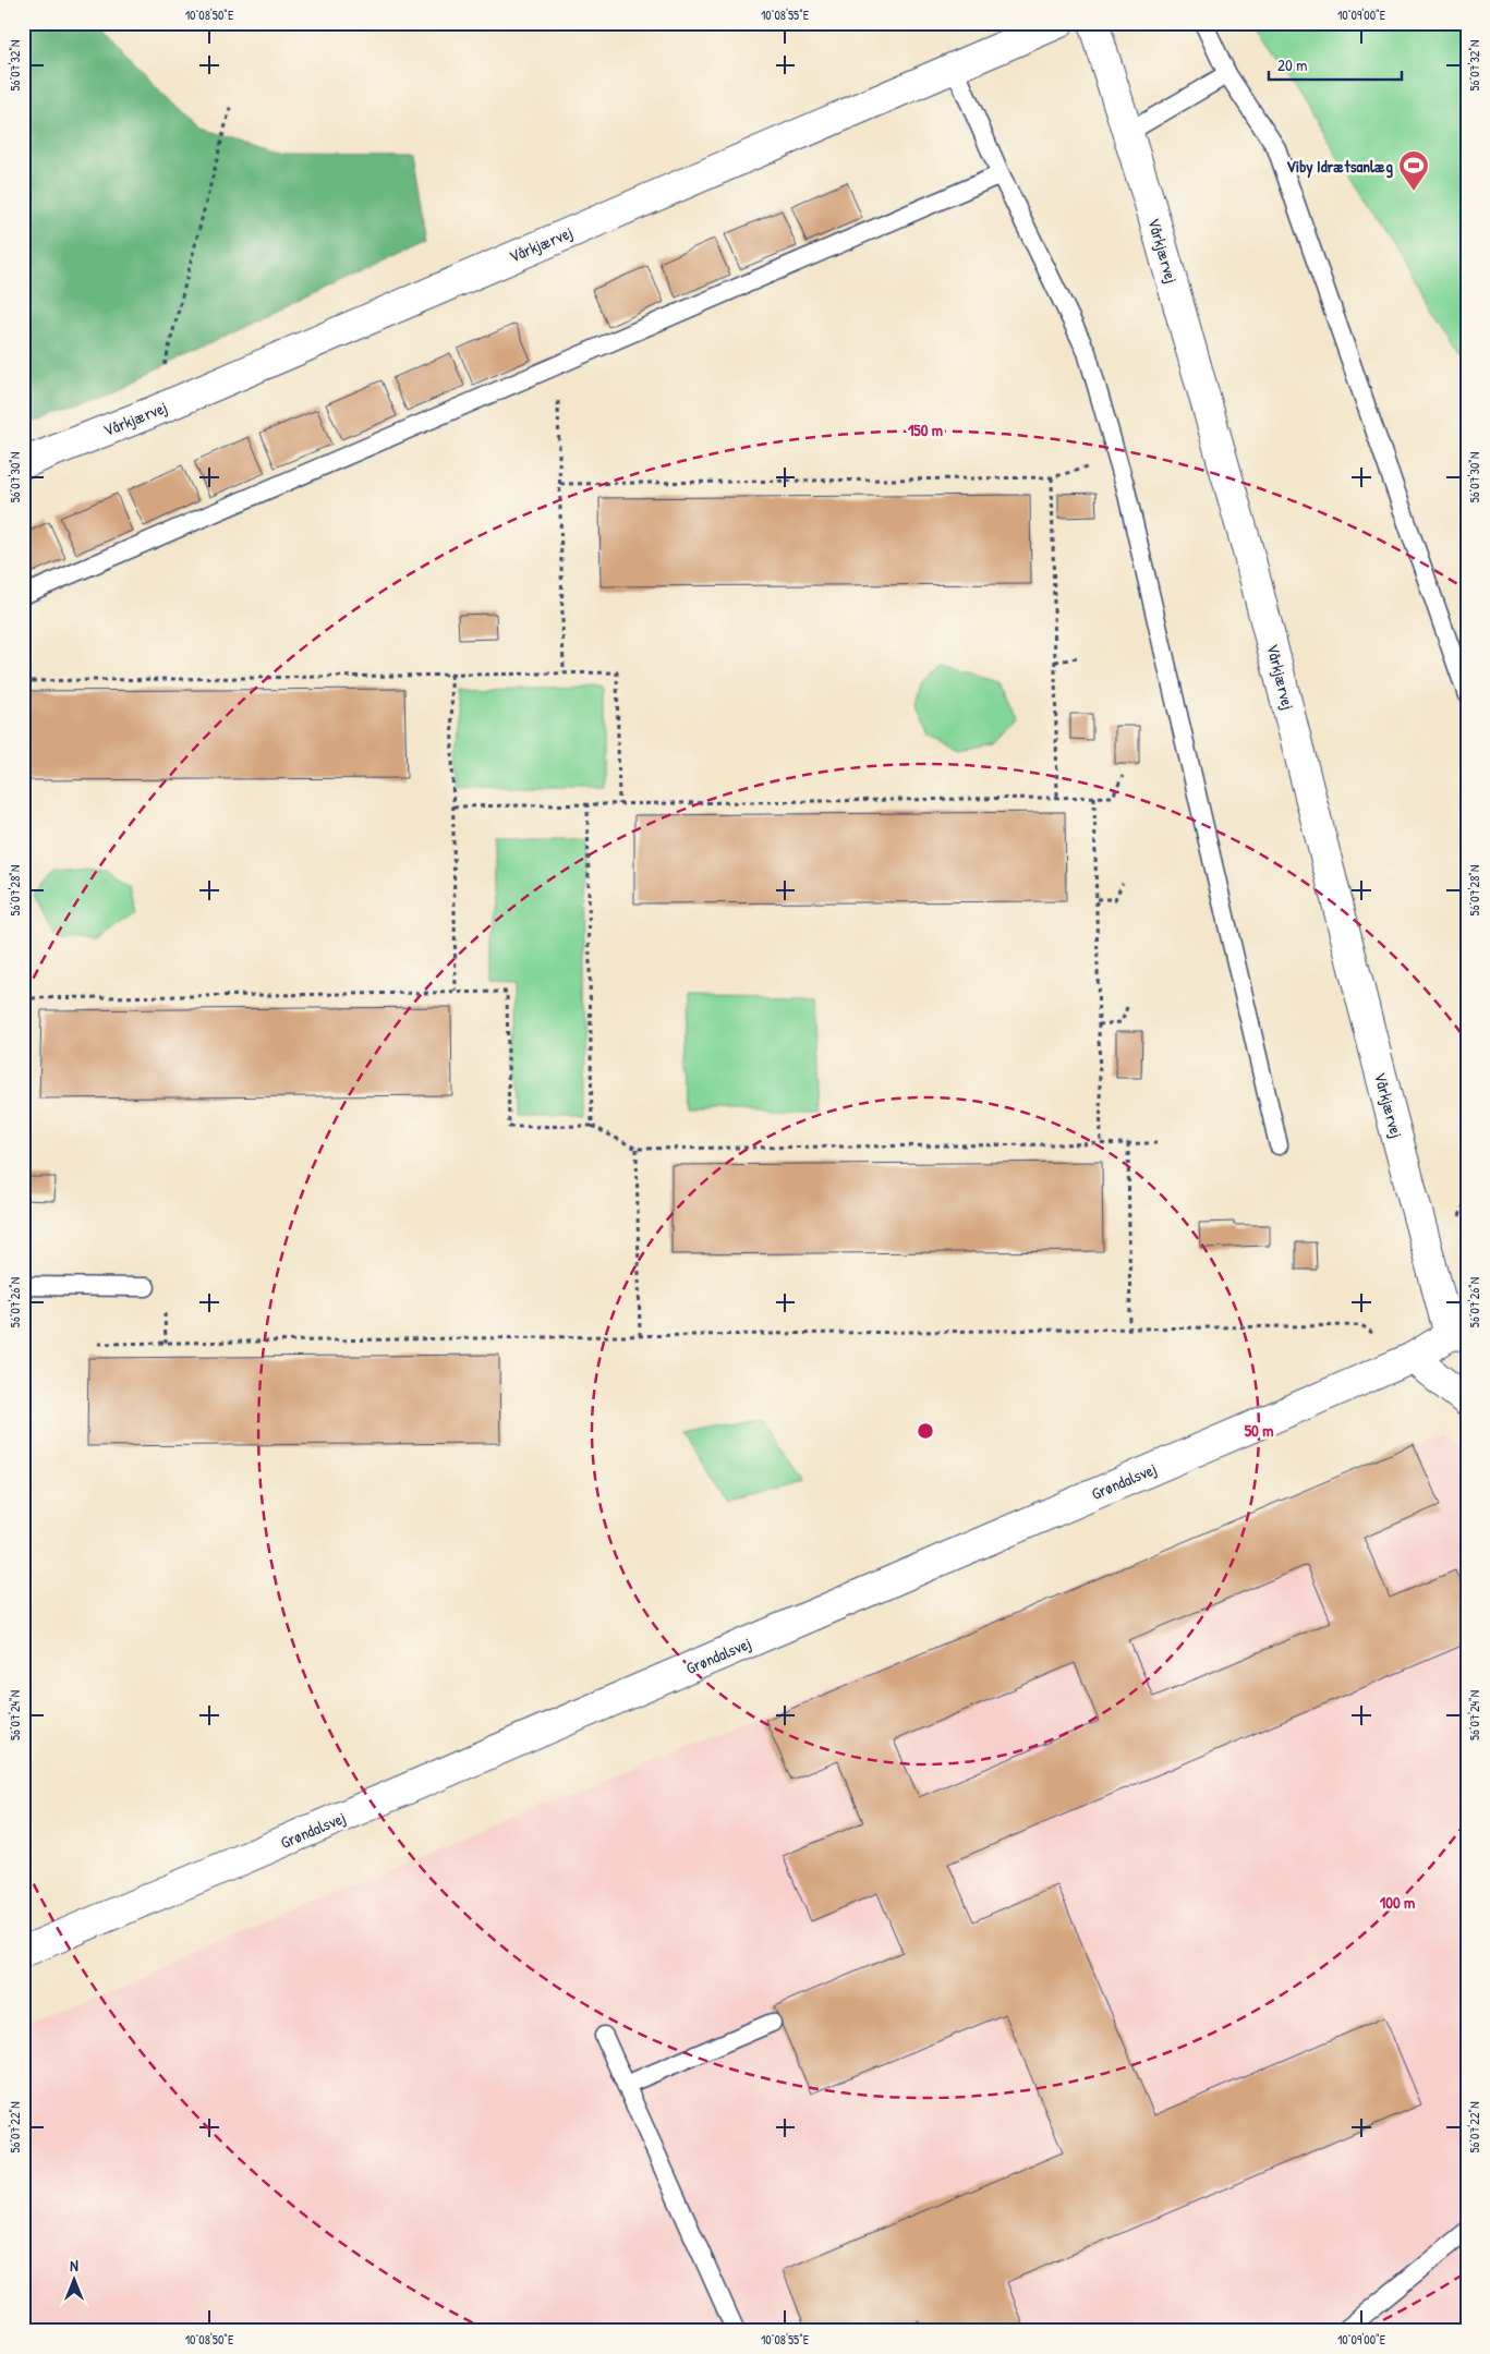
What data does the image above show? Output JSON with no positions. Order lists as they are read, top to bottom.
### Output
{
  "streets": {
    "street": ["Vårkjærvej", "Grøndalsvej"]
  },
  "crossings": [
    ["Vårkjærvej", "Grøndalsvej"]
  ],
  "places": {
    "sports": ["Viby Idrætsanlæg"]
  },
  "scale_bar": "20 m",
  "north": "top",
  "coordinates": [
    "10°08'50\"E",
    "10°08'55\"E",
    "10°09'00\"E",
    "56°07'32\"N",
    "56°07'30\"N",
    "56°07'28\"N",
    "56°07'26\"N",
    "56°07'24\"N",
    "56°07'22\"N"
  ],
  "rings": ["150 m", "50 m", "100 m"]
}
